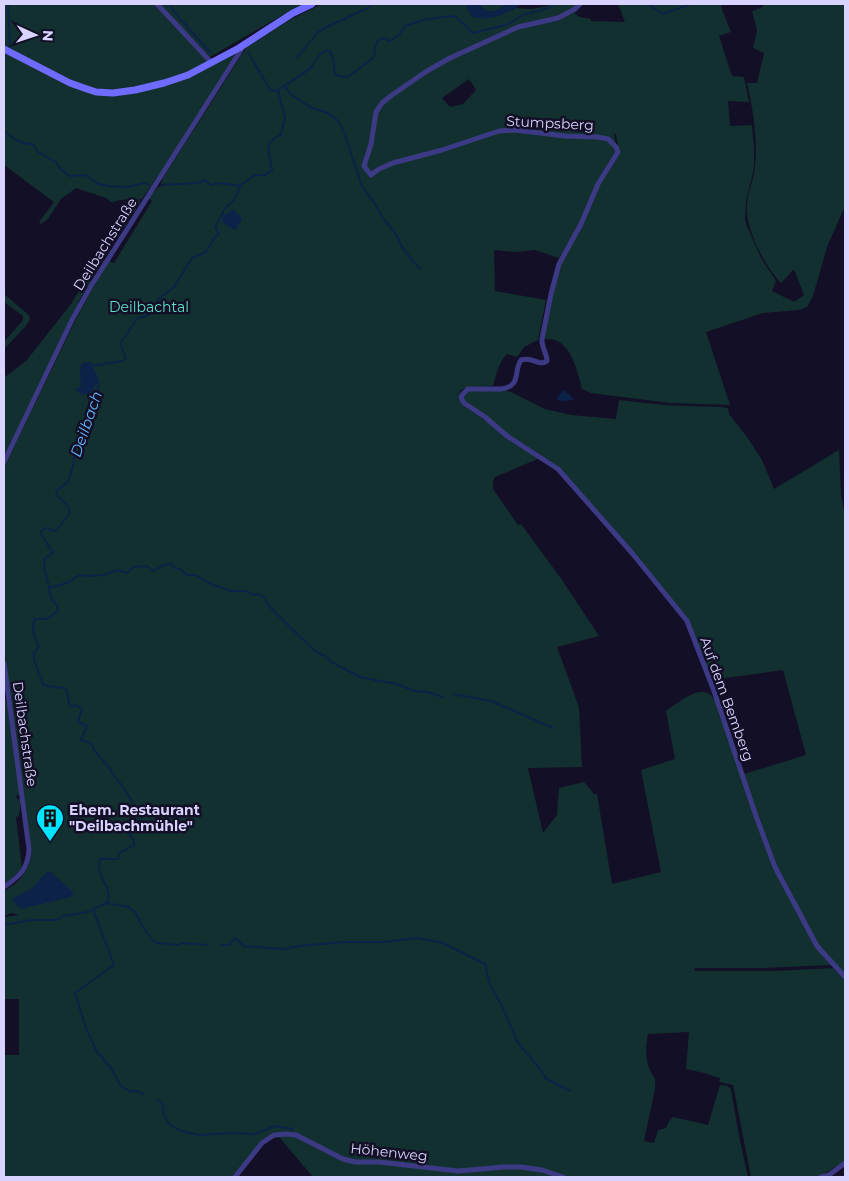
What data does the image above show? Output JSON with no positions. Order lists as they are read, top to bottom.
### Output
{
  "streets": {
    "street": [
      "Stumpsberg",
      "Deilbachstraße",
      "Auf dem Bemberg",
      "Höhenweg"
    ]
  },
  "crossings": [
    ["Stumpsberg", "Auf dem Bemberg"]
  ],
  "water": ["Deilbach"],
  "parks": ["Deilbachtal"],
  "places": {
    "building": ["Ehem. Restaurant \"Deilbachmühle\""]
  },
  "north": "right"
}
